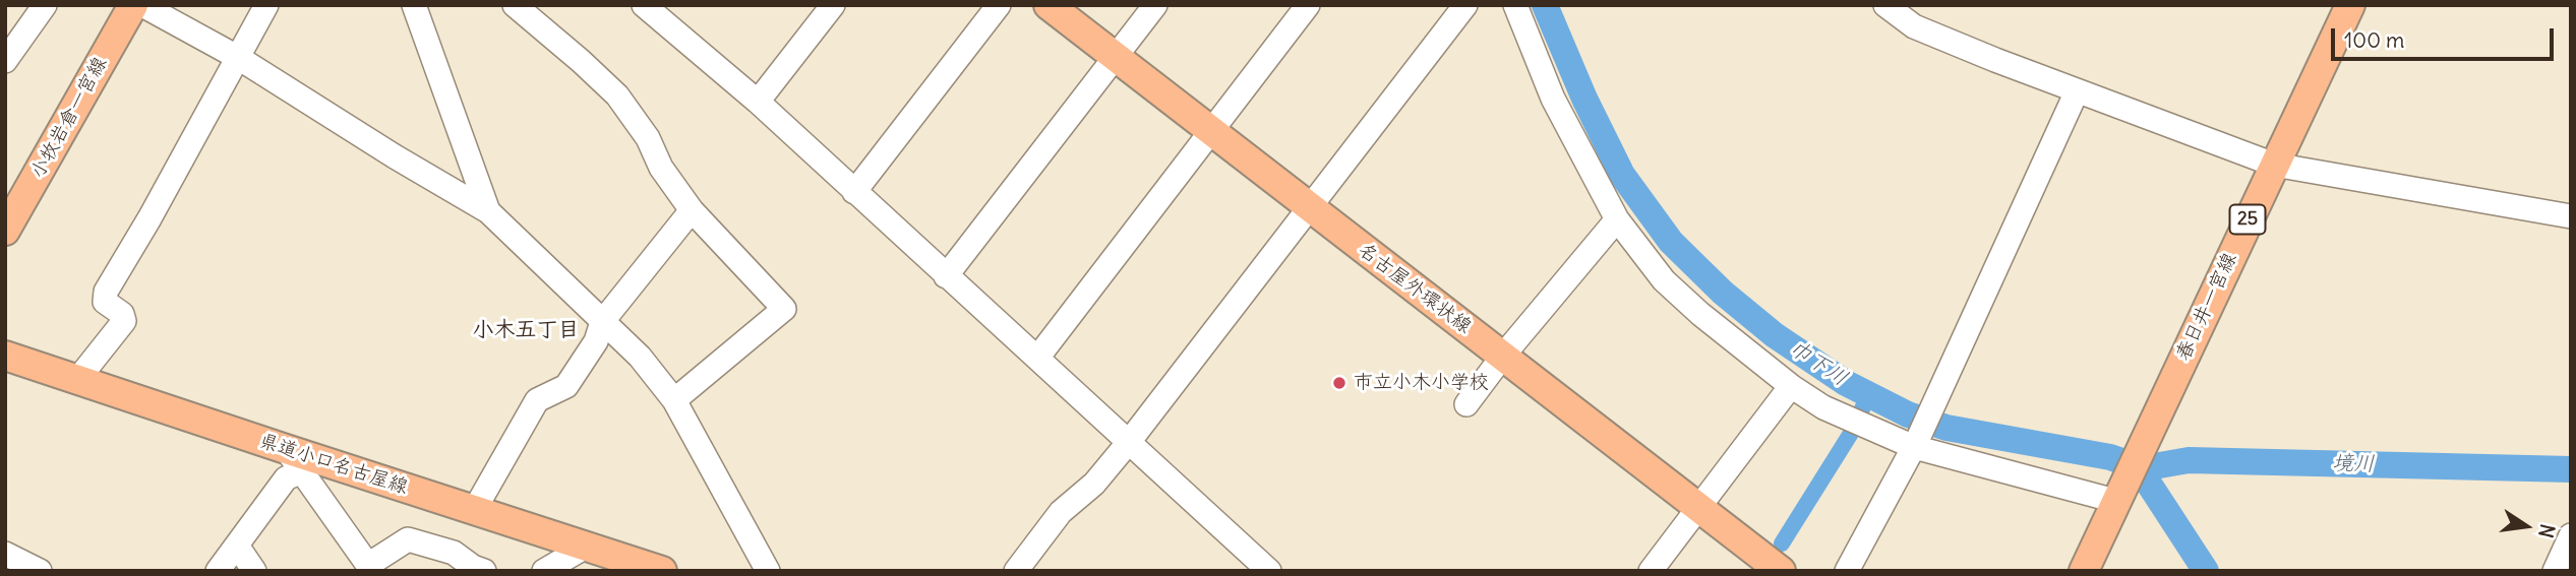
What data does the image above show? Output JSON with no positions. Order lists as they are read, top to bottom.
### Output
{
  "streets": {
    "main road": [
      "小牧岩倉一宮線",
      "25",
      "名古屋外環状線",
      "春日井一宮線",
      "県道小口名古屋線"
    ]
  },
  "districts": ["小木五丁目"],
  "water": ["巾下川", "境川"],
  "places": ["市立小木小学校"],
  "scale_bar": "100 m",
  "north": "right"
}
